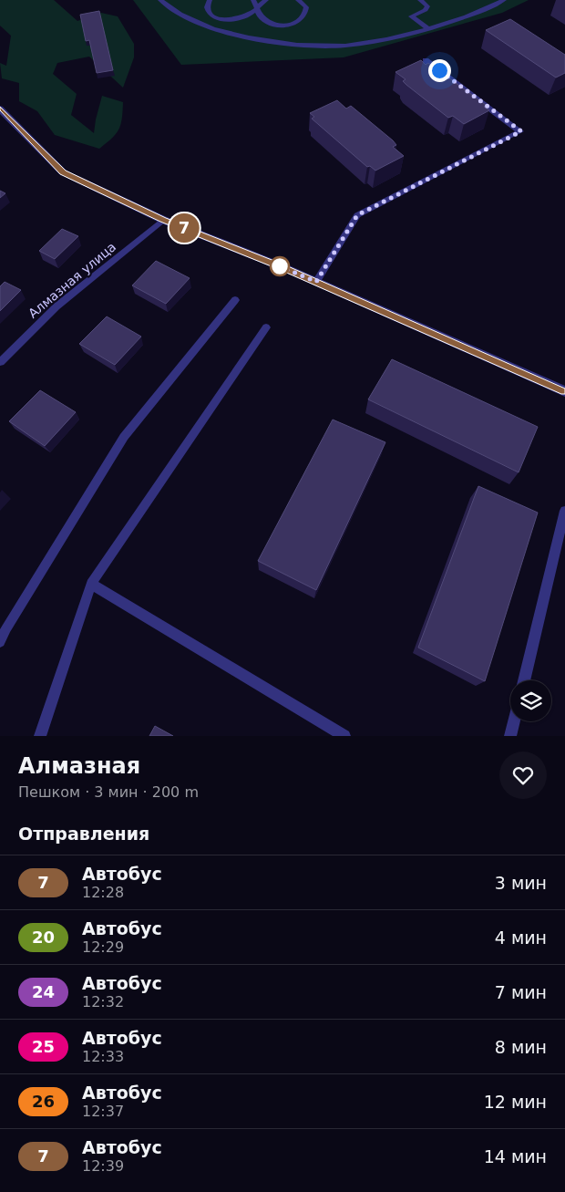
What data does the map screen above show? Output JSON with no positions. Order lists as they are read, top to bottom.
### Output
{
  "streets": {
    "lane": ["Алмазная улица"]
  },
  "lines": ["bus line 7"],
  "page": {
    "on_map": "7",
    "heading": [
      ["Алмазная", "Пешком · 3 мин · 200 m"],
      "Отправления"
    ],
    "list": [
      {
        "mark": "7",
        "name": "Автобус",
        "note": "12:28",
        "value": "3 мин"
      },
      {
        "mark": "20",
        "name": "Автобус",
        "note": "12:29",
        "value": "4 мин"
      },
      {
        "mark": "24",
        "name": "Автобус",
        "note": "12:32",
        "value": "7 мин"
      },
      {
        "mark": "25",
        "name": "Автобус",
        "note": "12:33",
        "value": "8 мин"
      },
      {
        "mark": "26",
        "name": "Автобус",
        "note": "12:37",
        "value": "12 мин"
      },
      {
        "mark": "7",
        "name": "Автобус",
        "note": "12:39",
        "value": "14 мин"
      }
    ]
  }
}
